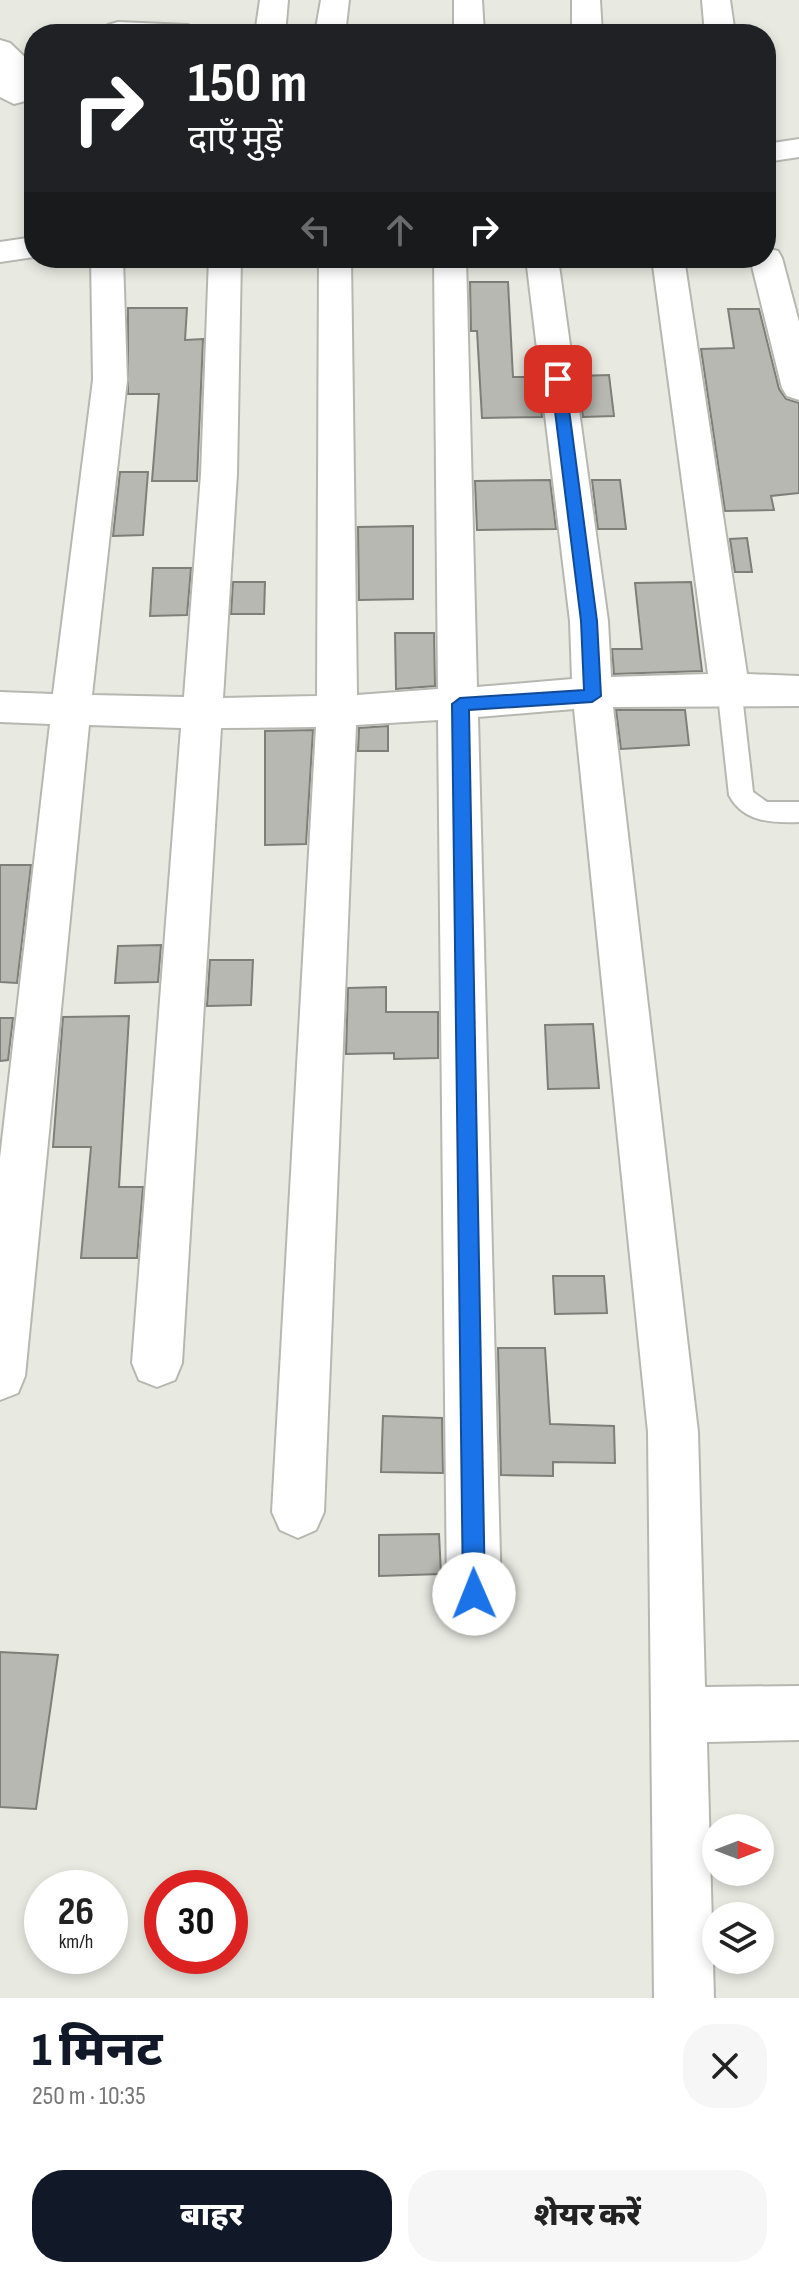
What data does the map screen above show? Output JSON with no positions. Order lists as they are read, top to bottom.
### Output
{
  "north": "right",
  "page": {
    "turn": ["150 m", "दाएँ मुड़ें"],
    "speed": "26 km/h",
    "limit": "30",
    "heading": ["1 मिनट", "250 m · 10:35"],
    "buttons": ["बाहर", "शेयर करें"]
  }
}
